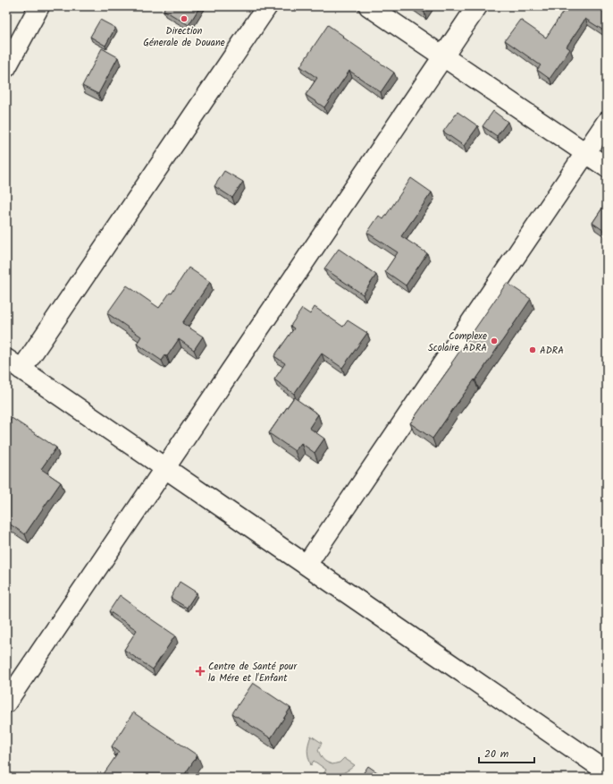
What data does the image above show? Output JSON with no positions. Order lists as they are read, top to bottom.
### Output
{
  "places": {
    "other": ["Direction Génerale de Douane", "Complexe Scolaire ADRA", "ADRA"],
    "health": ["Centre de Santé pour la Mére et l'Enfant"]
  },
  "scale_bar": "20 m"
}
